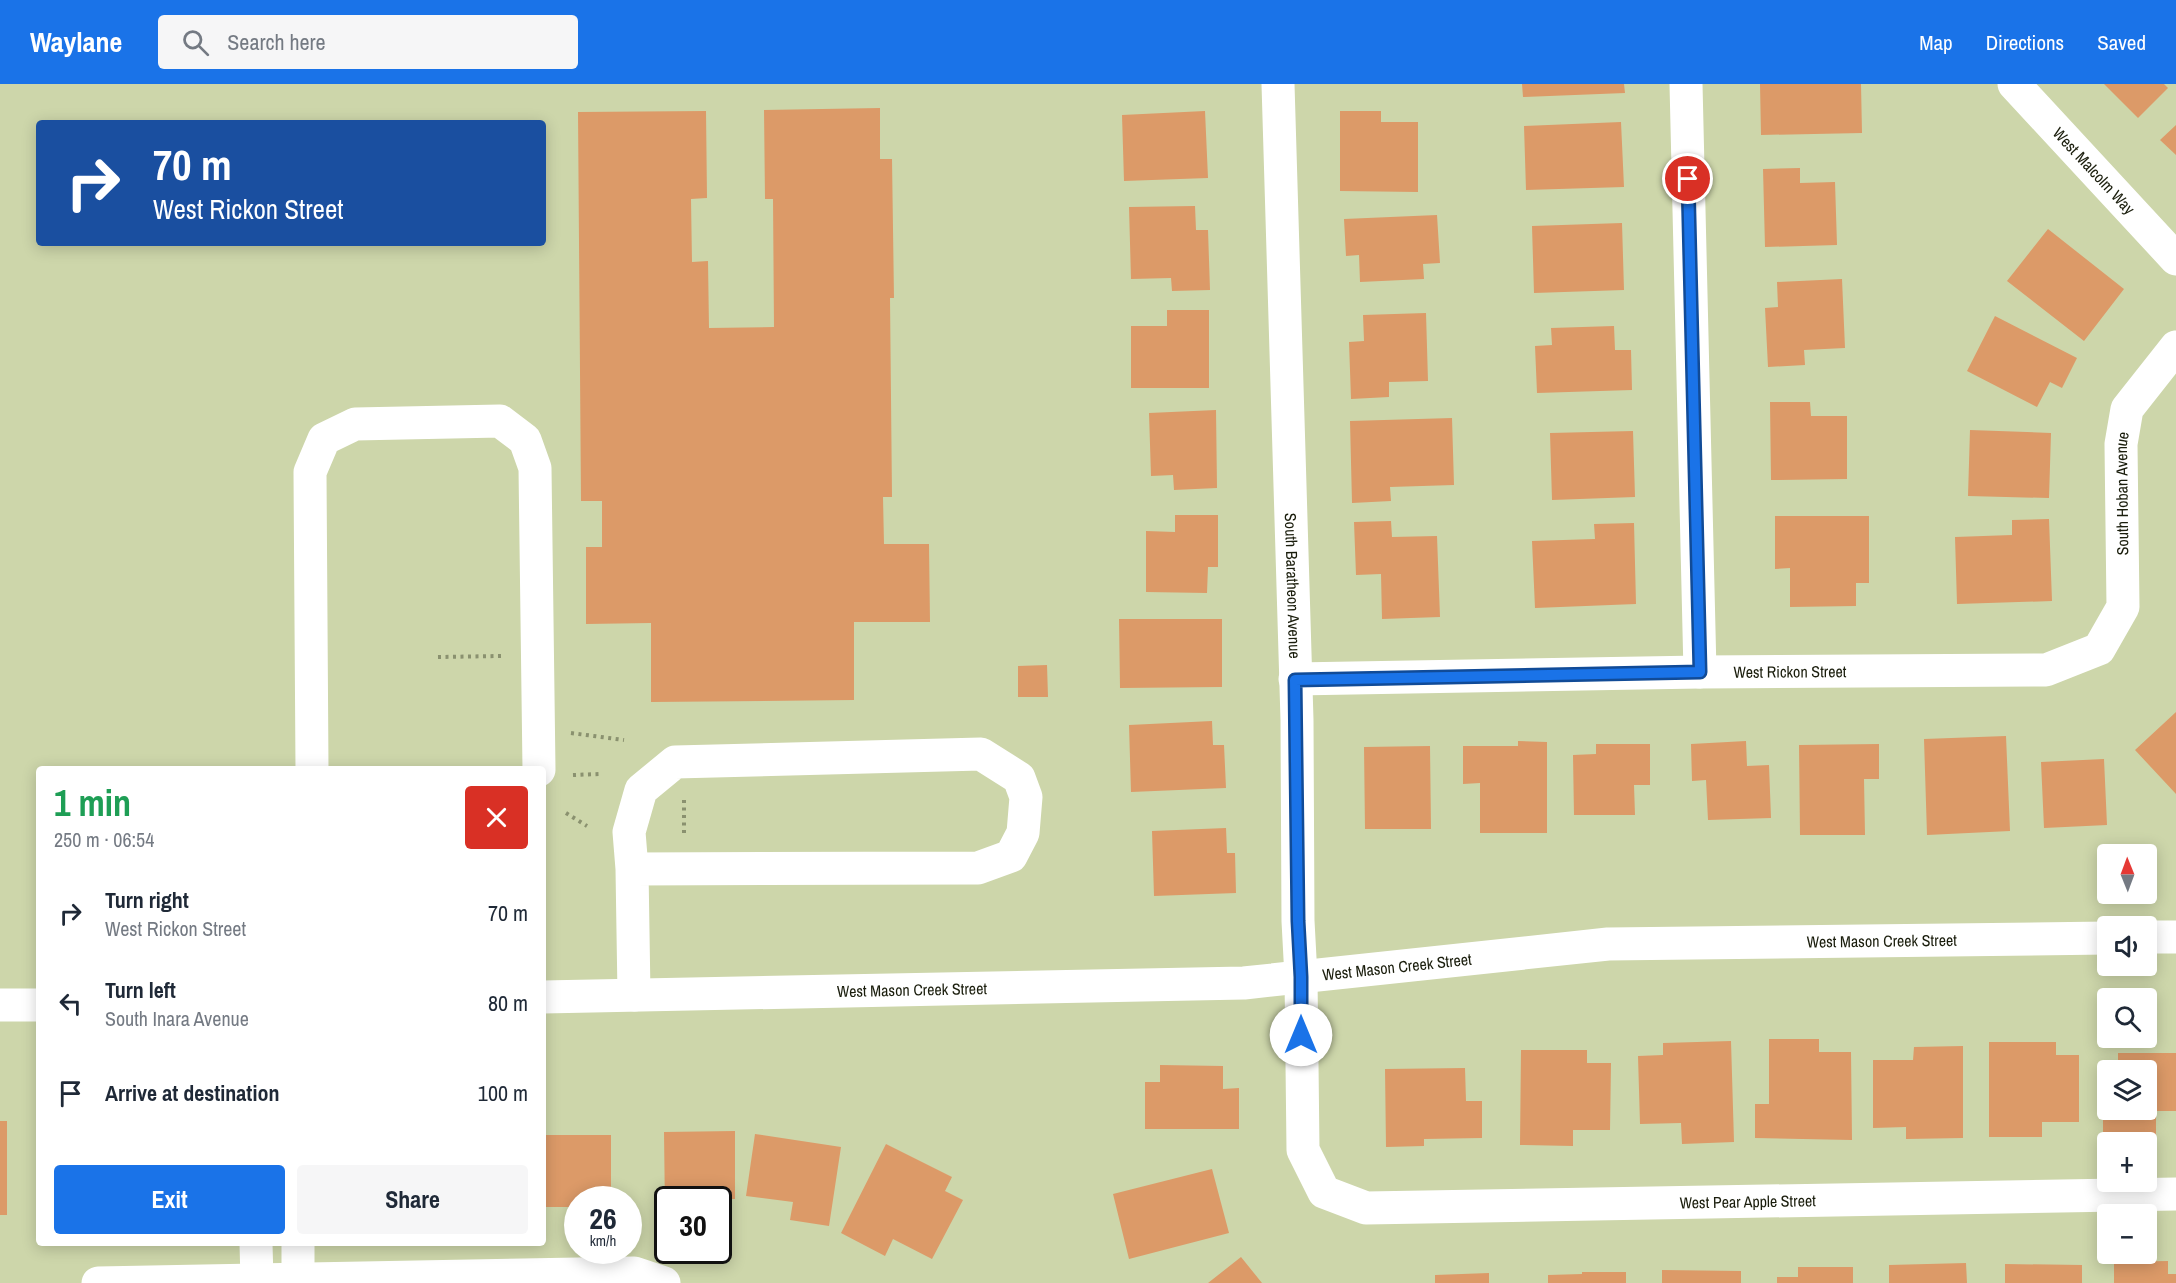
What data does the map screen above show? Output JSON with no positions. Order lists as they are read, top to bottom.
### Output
{
  "streets": {
    "street": [
      "West Malcolm Way",
      "South Hoban Avenue",
      "South Baratheon Avenue",
      "West Rickon Street",
      "West Mason Creek Street",
      "West Pear Apple Street"
    ]
  },
  "crossings": [
    ["South Hoban Avenue", "West Rickon Street"],
    ["South Baratheon Avenue", "West Rickon Street"],
    ["South Baratheon Avenue", "West Mason Creek Street"],
    ["South Baratheon Avenue", "West Pear Apple Street"]
  ],
  "north": "top",
  "page": {
    "header": "Waylane",
    "search": "Search here",
    "nav": ["Map", "Directions", "Saved"],
    "turn": ["70 m", "West Rickon Street"],
    "heading": ["1 min", "250 m · 06:54"],
    "map_buttons": ["+", "−"],
    "list": [
      {
        "name": "Turn right",
        "note": "West Rickon Street",
        "value": "70 m"
      },
      {
        "name": "Turn left",
        "note": "South Inara Avenue",
        "value": "80 m"
      },
      {
        "name": "Arrive at destination",
        "value": "100 m"
      }
    ],
    "buttons": ["Exit", "Share"],
    "speed": "26 km/h",
    "limit": "30"
  }
}
